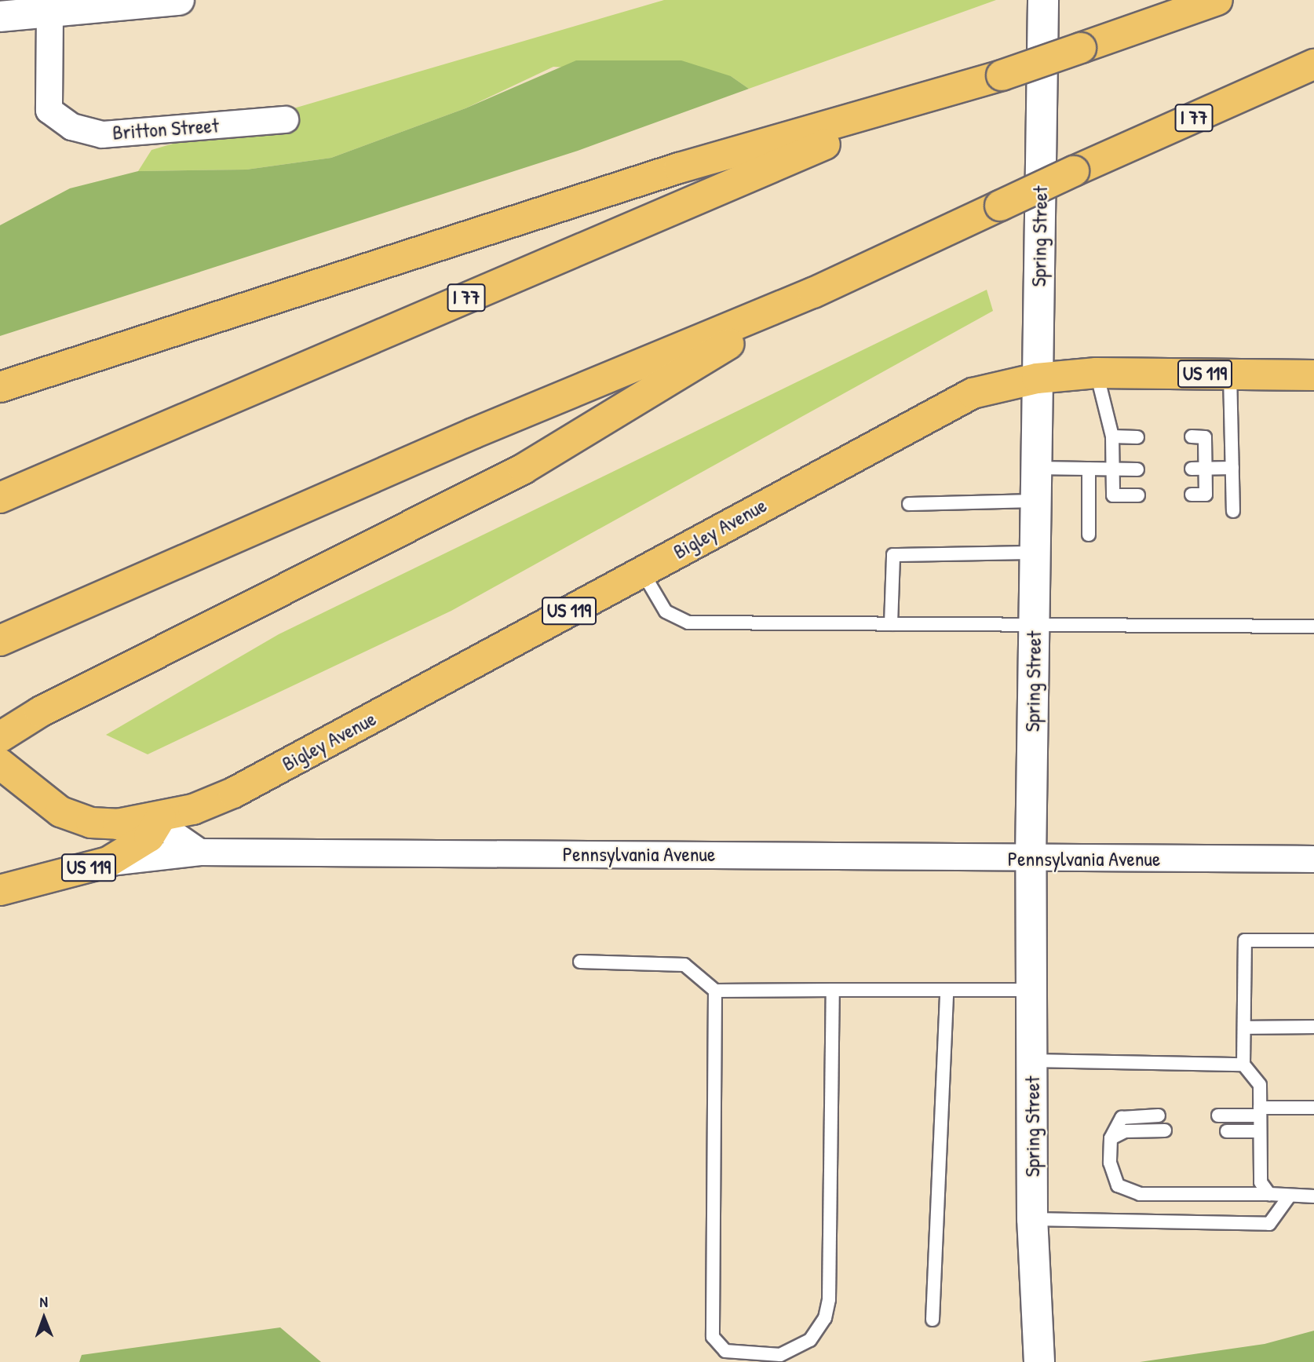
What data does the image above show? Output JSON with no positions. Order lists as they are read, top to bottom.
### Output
{
  "streets": {
    "main road": ["I 77", "US 119", "Bigley Avenue"],
    "street": ["Britton Street", "Spring Street", "Pennsylvania Avenue"]
  },
  "crossings": [
    ["Spring Street", "Bigley Avenue"],
    ["Spring Street", "Pennsylvania Avenue"],
    ["US 119", "Bigley Avenue"],
    ["US 119", "Pennsylvania Avenue"]
  ],
  "north": "top"
}
